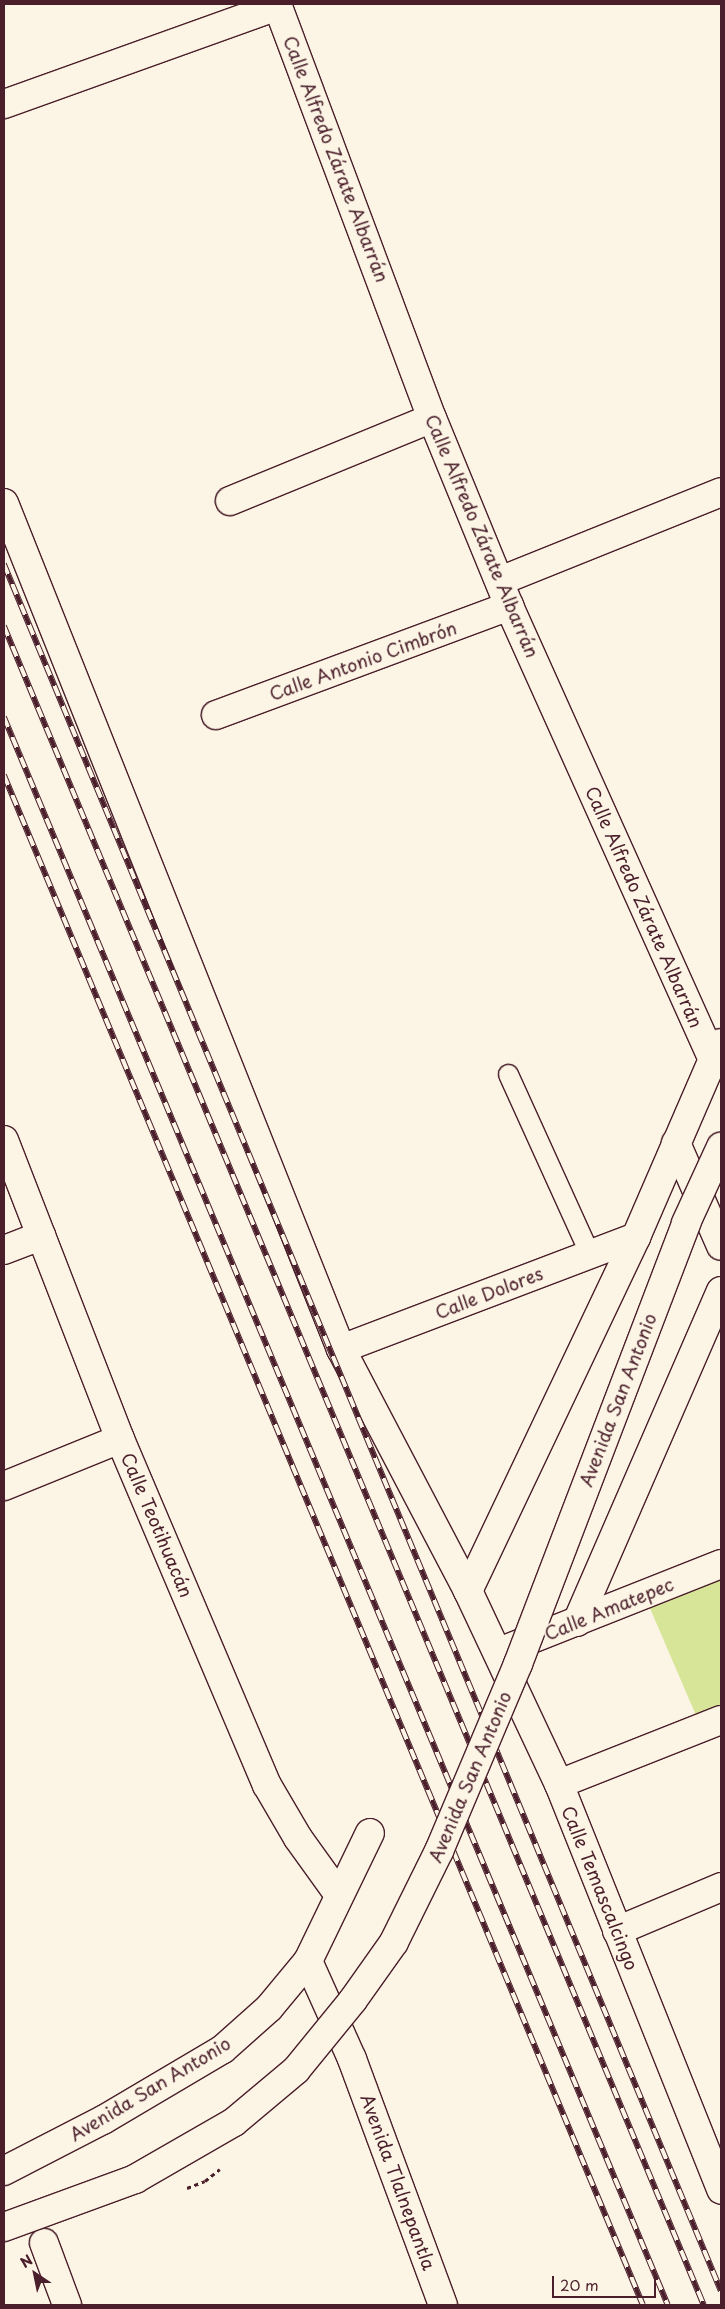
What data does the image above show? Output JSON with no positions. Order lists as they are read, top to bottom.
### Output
{
  "streets": {
    "street": [
      "Calle Alfredo Zárate Albarrán",
      "Calle Antonio Cimbrón",
      "Calle Dolores",
      "Avenida San Antonio",
      "Calle Teotihuacán",
      "Calle Amatepec",
      "Calle Temascalcingo",
      "Avenida Tlalnepantla"
    ]
  },
  "crossings": [
    ["Calle Alfredo Zárate Albarrán", "Calle Antonio Cimbrón"],
    ["Calle Dolores", "Calle Temascalcingo"],
    ["Avenida San Antonio", "Calle Teotihuacán"],
    ["Avenida San Antonio", "Avenida Tlalnepantla"],
    ["Calle Amatepec", "Calle Temascalcingo"]
  ],
  "scale_bar": "20 m",
  "north": "top left"
}
